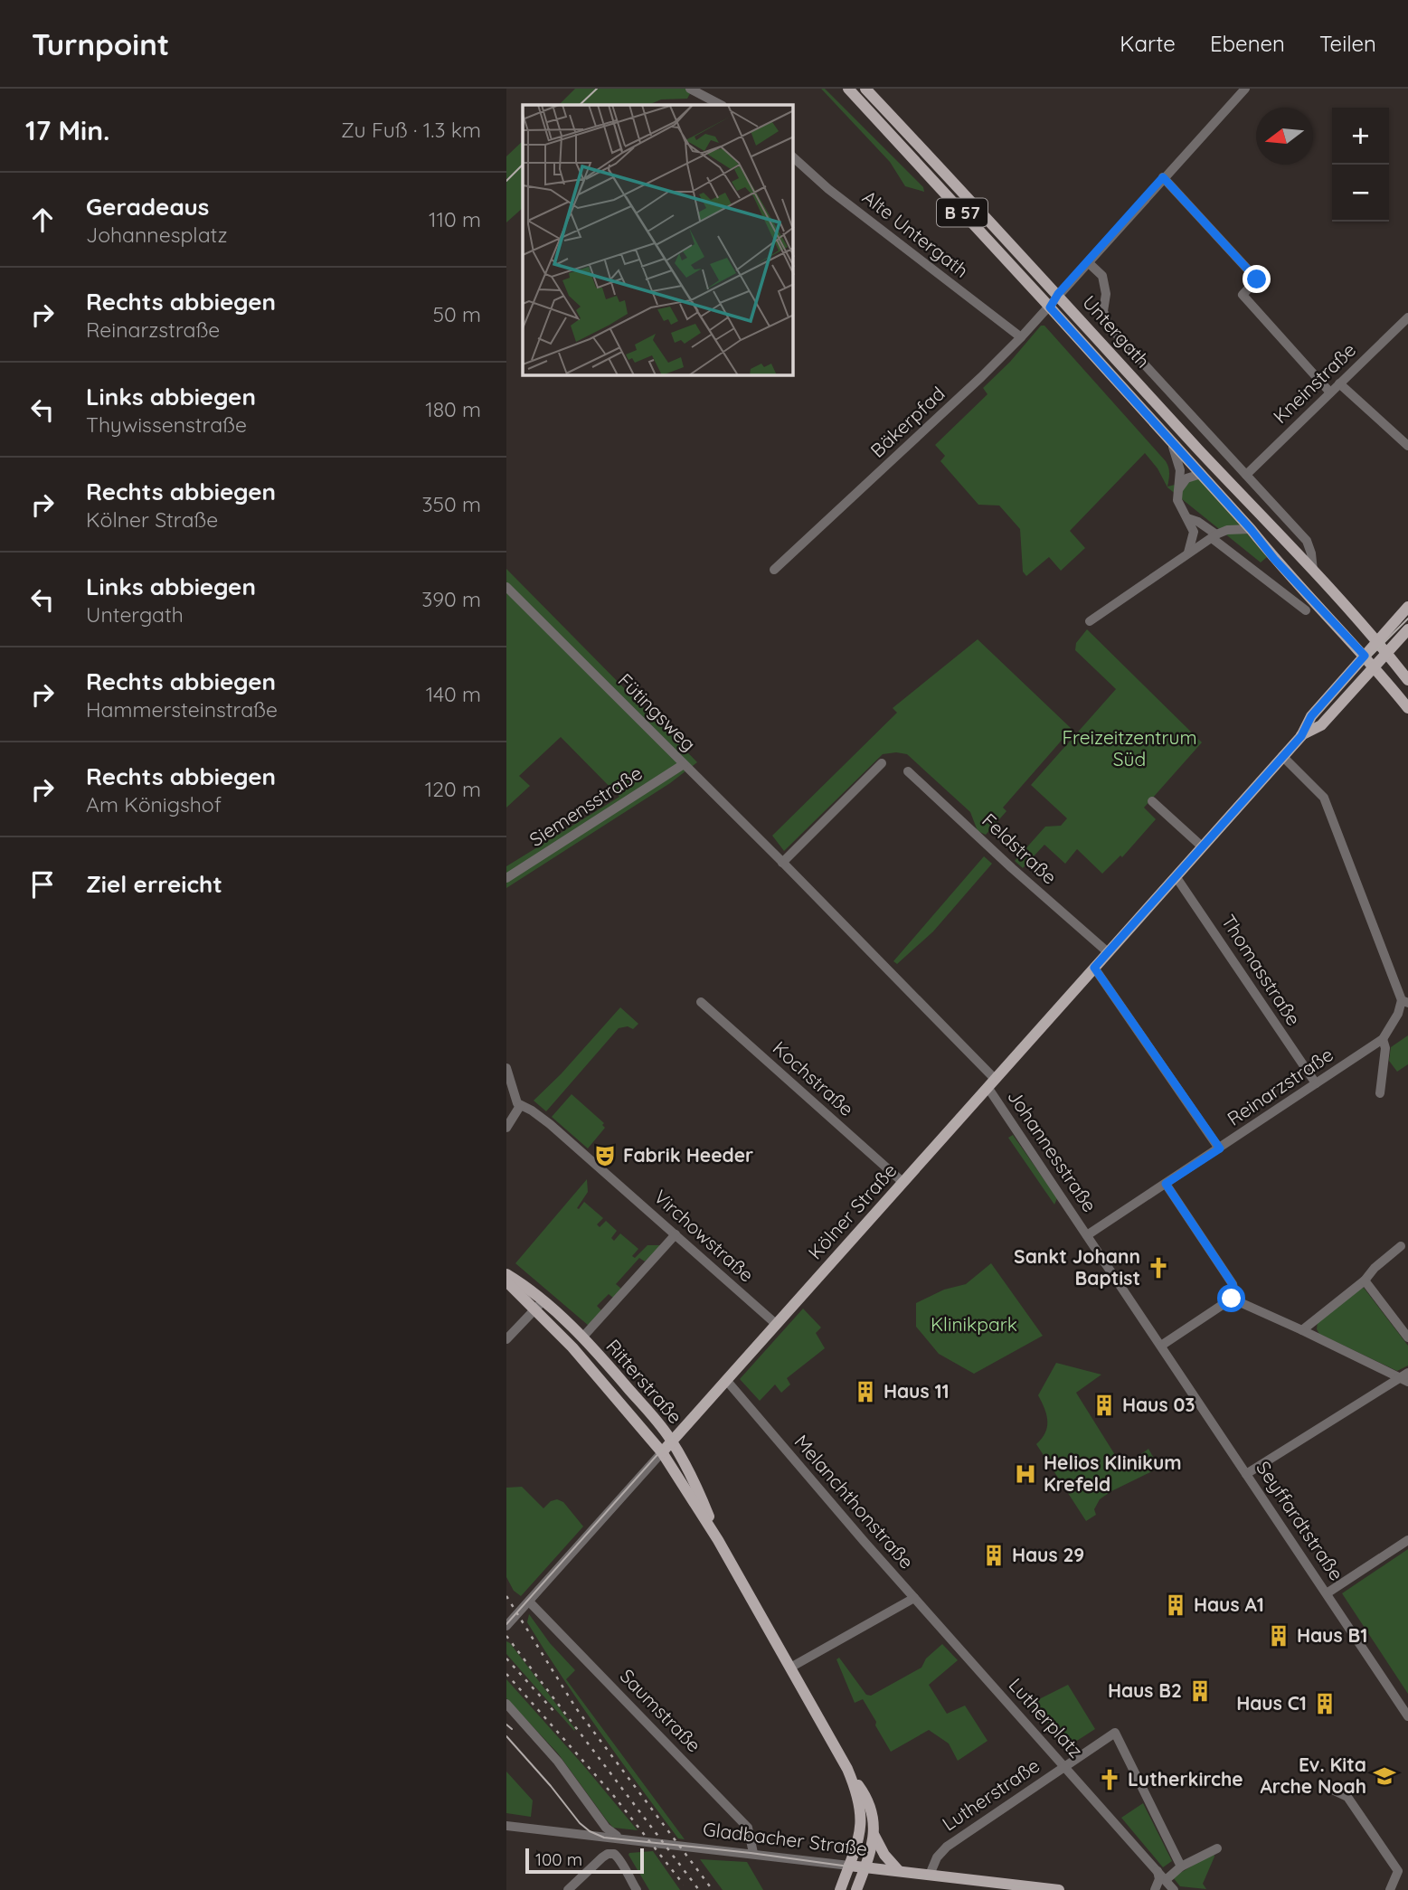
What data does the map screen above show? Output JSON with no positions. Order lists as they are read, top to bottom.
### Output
{
  "streets": {
    "main road": [
      "B 57",
      "Untergath",
      "Kölner Straße",
      "Ritterstraße",
      "Gladbacher Straße"
    ],
    "street": [
      "Alte Untergath",
      "Kneinstraße",
      "Bäkerpfad",
      "Fütingsweg",
      "Siemensstraße",
      "Feldstraße",
      "Thomasstraße",
      "Kochstraße",
      "Reinarzstraße",
      "Johannesstraße",
      "Virchowstraße",
      "Melanchthonstraße",
      "Seyffardtstraße",
      "Saumstraße",
      "Lutherplatz",
      "Lutherstraße"
    ]
  },
  "crossings": [
    ["B 57", "Untergath"],
    ["B 57", "Kölner Straße"],
    ["Alte Untergath", "Bäkerpfad"],
    ["Untergath", "Kneinstraße"],
    ["Untergath", "Bäkerpfad"],
    ["Untergath", "Kölner Straße"],
    ["Fütingsweg", "Siemensstraße"],
    ["Fütingsweg", "Johannesstraße"],
    ["Fütingsweg", "Kölner Straße"],
    ["Feldstraße", "Kölner Straße"],
    ["Thomasstraße", "Reinarzstraße"],
    ["Thomasstraße", "Kölner Straße"],
    ["Kochstraße", "Kölner Straße"],
    ["Reinarzstraße", "Johannesstraße"],
    ["Johannesstraße", "Kölner Straße"],
    ["Johannesstraße", "Seyffardtstraße"],
    ["Kölner Straße", "Virchowstraße"],
    ["Kölner Straße", "Ritterstraße"],
    ["Kölner Straße", "Melanchthonstraße"],
    ["Kölner Straße", "Saumstraße"],
    ["Ritterstraße", "Gladbacher Straße"],
    ["Melanchthonstraße", "Lutherplatz"],
    ["Saumstraße", "Gladbacher Straße"],
    ["Lutherplatz", "Lutherstraße"],
    ["Lutherstraße", "Gladbacher Straße"]
  ],
  "parks": ["Freizeitzentrum Süd", "Klinikpark"],
  "places": {
    "theatre": ["Fabrik Heeder"],
    "church": ["Sankt Johann Baptist", "Lutherkirche"],
    "building": [
      "Haus 11",
      "Haus 03",
      "Haus 29",
      "Haus A1",
      "Haus B1",
      "Haus B2",
      "Haus C1"
    ],
    "hospital": ["Helios Klinikum Krefeld"],
    "school or university": ["Ev. Kita Arche Noah"]
  },
  "scale_bar": "100 m",
  "north": "left",
  "page": {
    "header": "Turnpoint",
    "nav": ["Karte", "Ebenen", "Teilen"],
    "heading": ["17 Min.", "Zu Fuß · 1.3 km"],
    "map_buttons": ["+", "−"],
    "list": [
      ["Geradeaus", "Johannesplatz", "110 m"],
      ["Rechts abbiegen", "Reinarzstraße", "50 m"],
      ["Links abbiegen", "Thywissenstraße", "180 m"],
      ["Rechts abbiegen", "Kölner Straße", "350 m"],
      ["Links abbiegen", "Untergath", "390 m"],
      ["Rechts abbiegen", "Hammersteinstraße", "140 m"],
      ["Rechts abbiegen", "Am Königshof", "120 m"],
      "Ziel erreicht"
    ],
    "scale": "100 m"
  }
}
